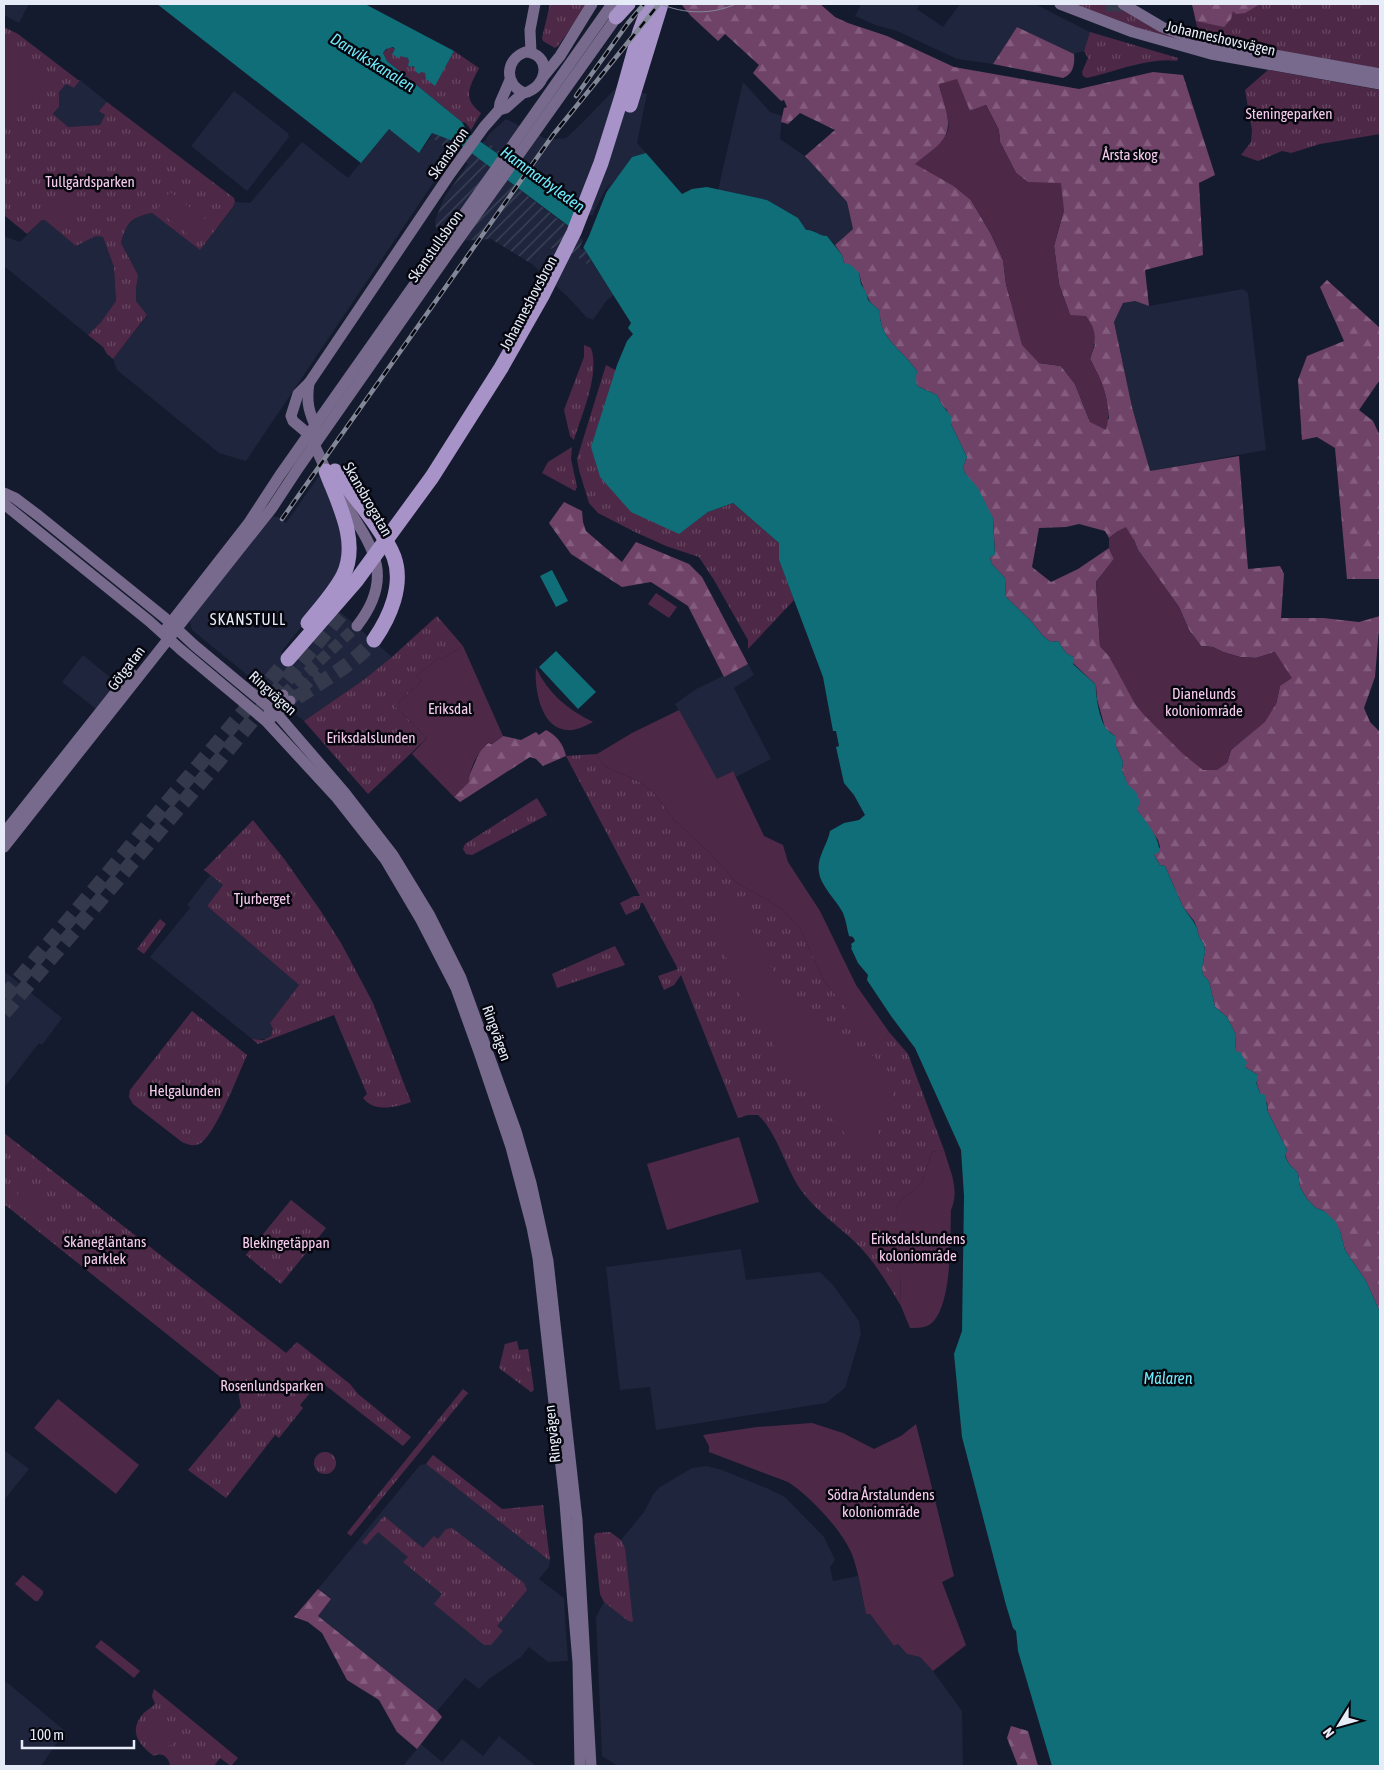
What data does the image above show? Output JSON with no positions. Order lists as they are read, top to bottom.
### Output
{
  "streets": {
    "highway": ["Johanneshovsbron"],
    "main road": [
      "Johanneshovsvägen",
      "Skansbron",
      "Skanstullsbron",
      "Skansbrogatan",
      "Götgatan",
      "Ringvägen"
    ]
  },
  "crossings": [
    ["Skansbron", "Skansbrogatan"],
    ["Skanstullsbron", "Götgatan"],
    ["Götgatan", "Ringvägen"]
  ],
  "districts": ["SKANSTULL"],
  "water": ["Danvikskanalen", "Hammarbyleden", "Mälaren"],
  "parks": [
    "Steningeparken",
    "Årsta skog",
    "Tullgårdsparken",
    "Dianelunds koloniområde",
    "Eriksdal",
    "Eriksdalslunden",
    "Tjurberget",
    "Helgalunden",
    "Eriksdalslundens koloniområde",
    "Skånegläntans parklek",
    "Blekingetäppan",
    "Rosenlundsparken",
    "Södra Årstalundens koloniområde"
  ],
  "scale_bar": "100 m",
  "north": "bottom left"
}
